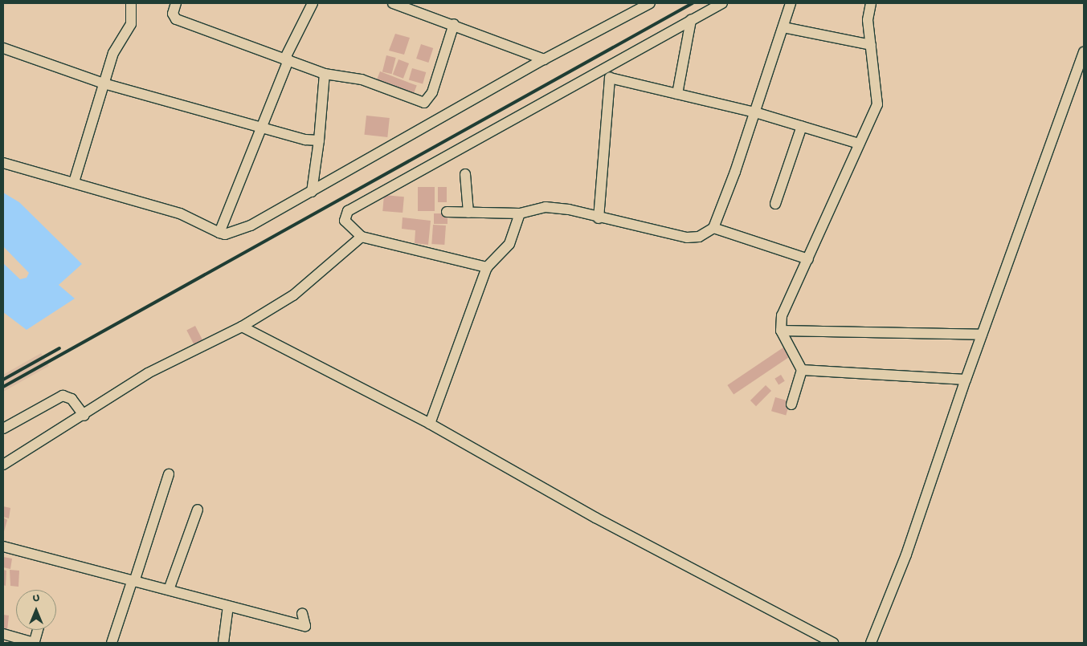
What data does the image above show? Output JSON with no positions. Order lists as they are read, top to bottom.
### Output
{
  "north": "top"
}
